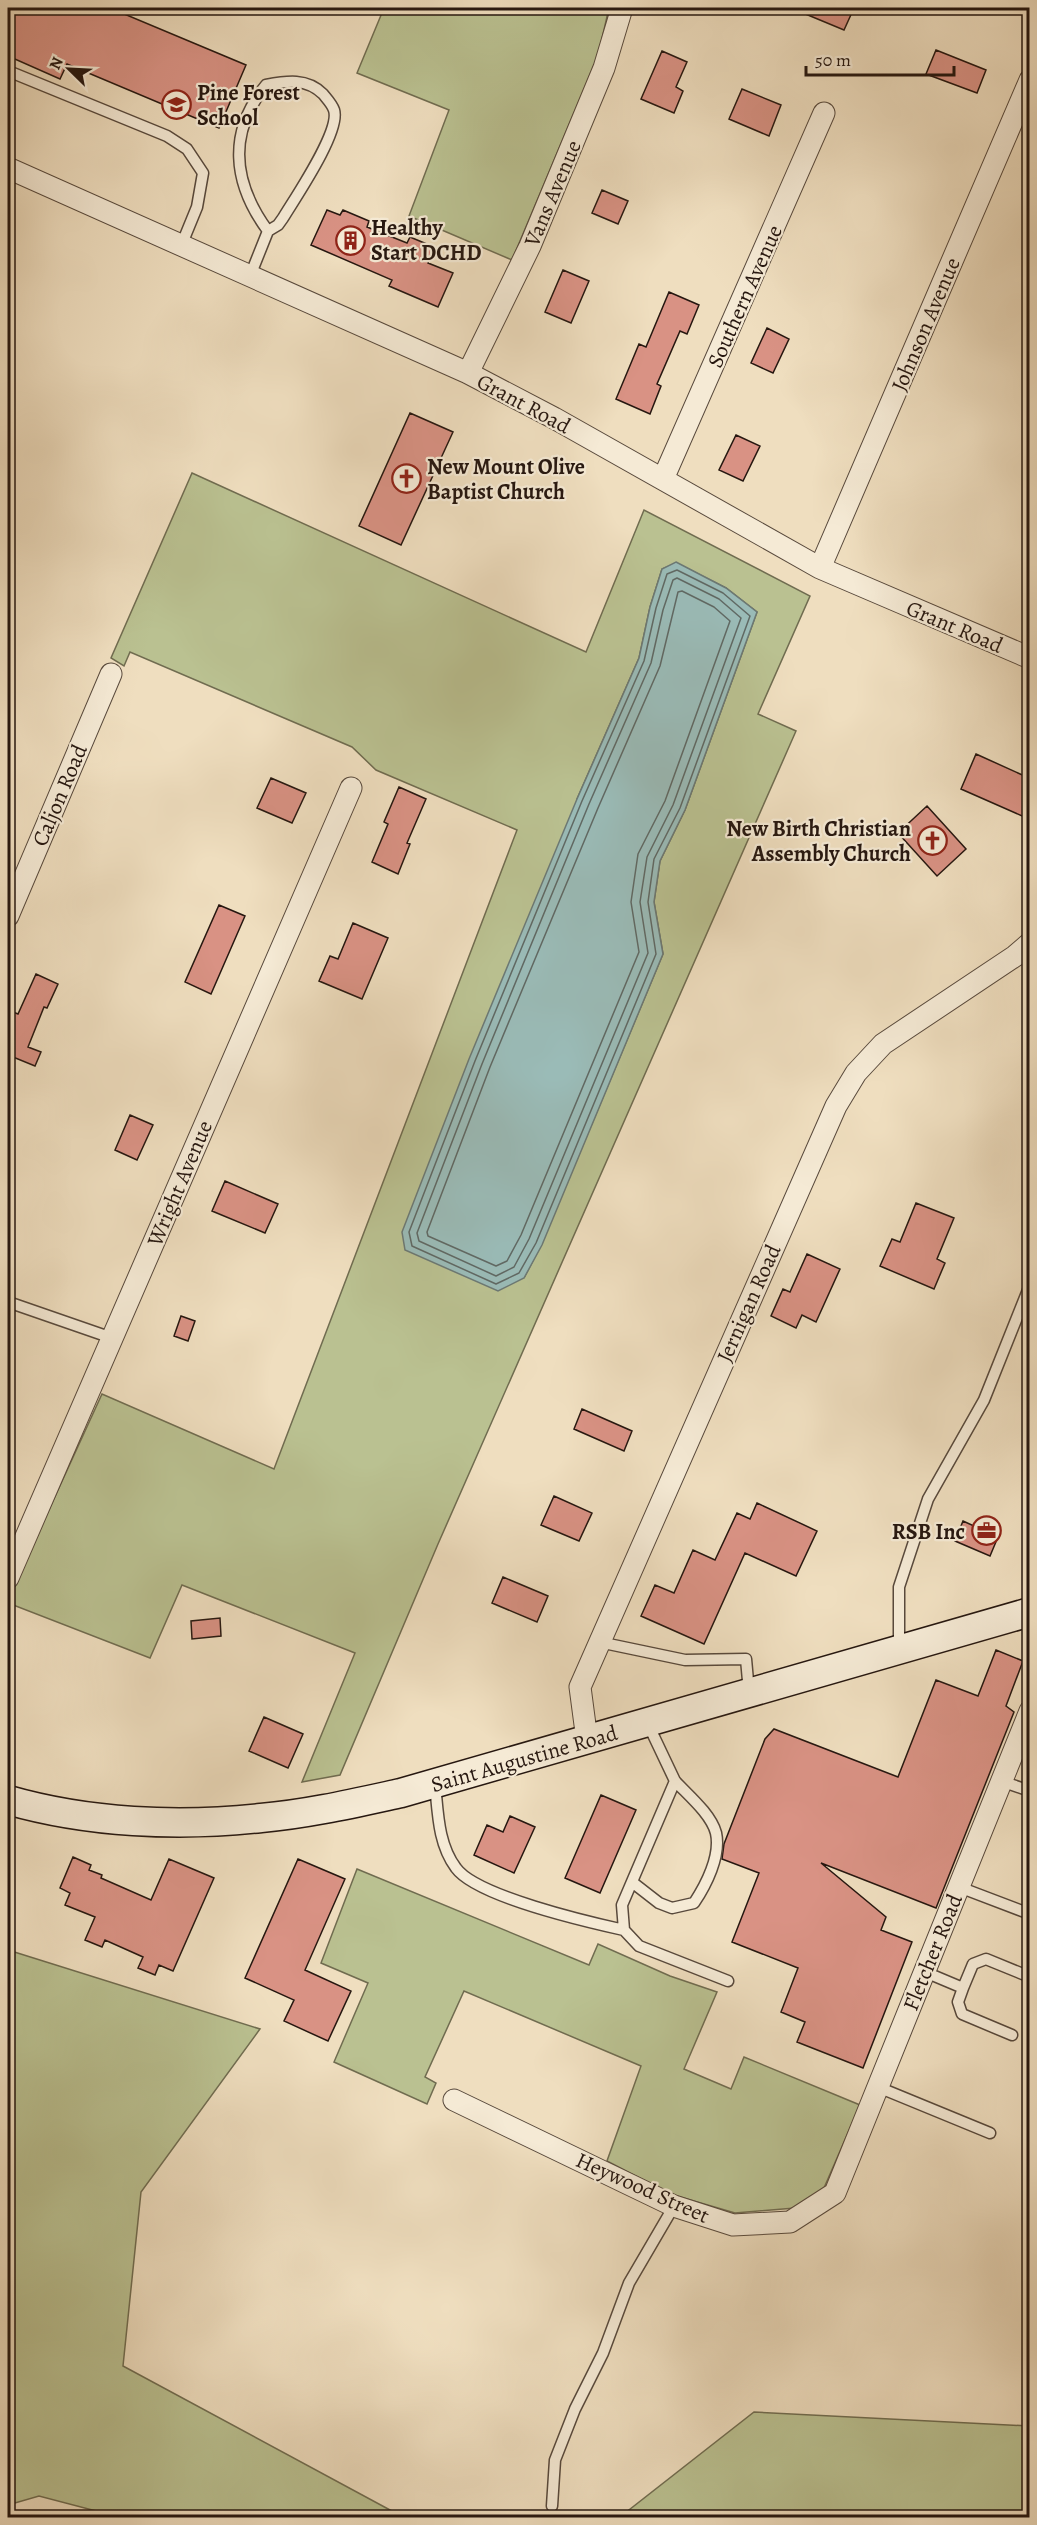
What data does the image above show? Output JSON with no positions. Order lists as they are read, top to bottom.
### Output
{
  "streets": {
    "main road": ["Saint Augustine Road"],
    "street": [
      "Vans Avenue",
      "Southern Avenue",
      "Johnson Avenue",
      "Grant Road",
      "Caljon Road",
      "Wright Avenue",
      "Jernigan Road",
      "Fletcher Road",
      "Heywood Street"
    ]
  },
  "crossings": [
    ["Vans Avenue", "Grant Road"],
    ["Southern Avenue", "Grant Road"],
    ["Johnson Avenue", "Grant Road"],
    ["Jernigan Road", "Saint Augustine Road"],
    ["Fletcher Road", "Heywood Street"]
  ],
  "places": {
    "school or university": ["Pine Forest School"],
    "building": ["Healthy Start DCHD"],
    "church": ["New Mount Olive Baptist Church", "New Birth Christian Assembly Church"],
    "office": ["RSB Inc"]
  },
  "scale_bar": "50 m",
  "north": "top left"
}
